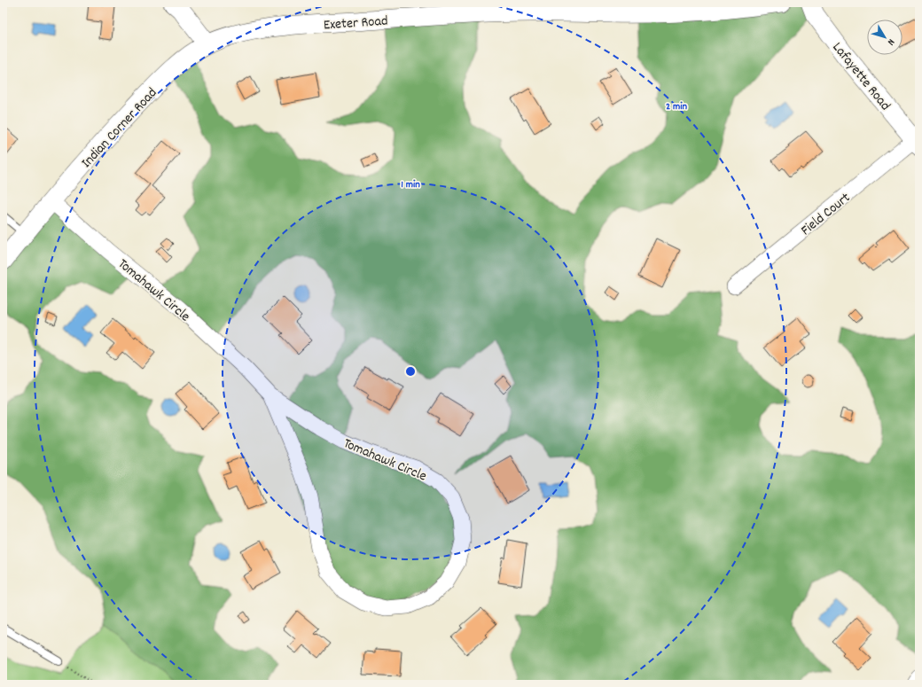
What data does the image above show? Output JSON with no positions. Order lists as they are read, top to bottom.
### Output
{
  "streets": {
    "street": [
      "Exeter Road",
      "Lafayette Road",
      "Indian Corner Road",
      "Field Court",
      "Tomahawk Circle"
    ]
  },
  "crossings": [
    ["Exeter Road", "Indian Corner Road"],
    ["Lafayette Road", "Field Court"],
    ["Indian Corner Road", "Tomahawk Circle"]
  ],
  "north": "bottom right",
  "rings": ["2 min", "1 min"]
}
